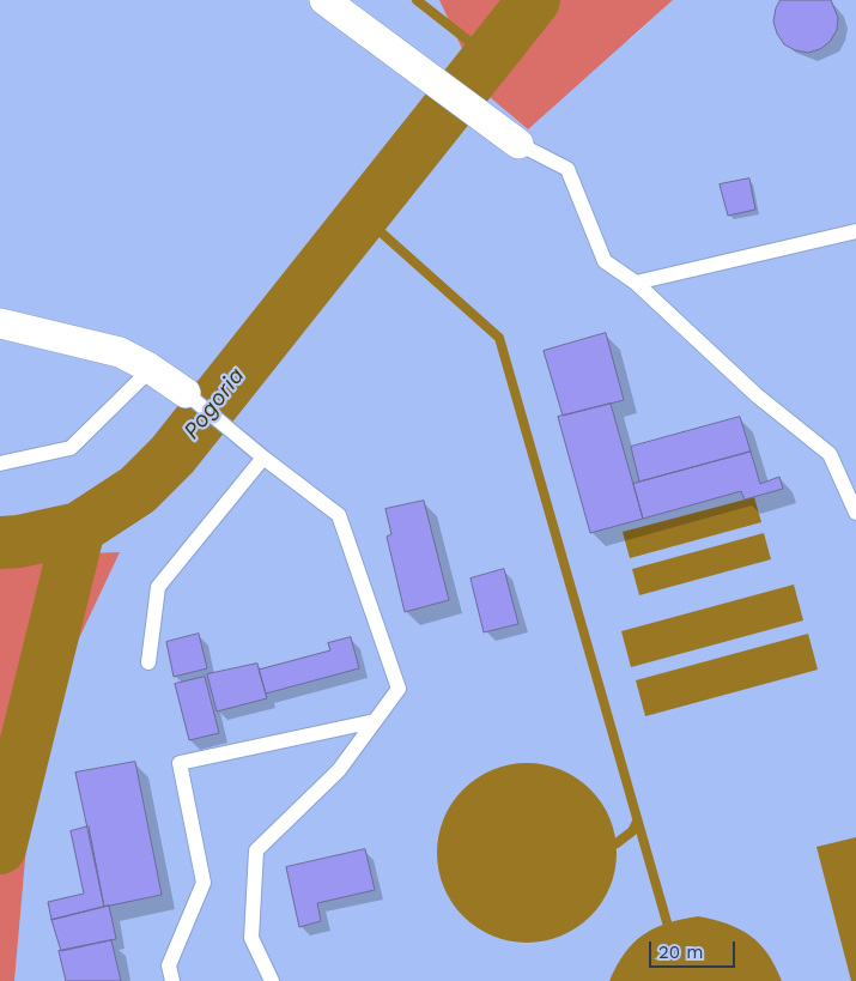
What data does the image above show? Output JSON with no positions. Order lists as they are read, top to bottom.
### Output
{
  "water": ["Pogoria"],
  "scale_bar": "20 m"
}
